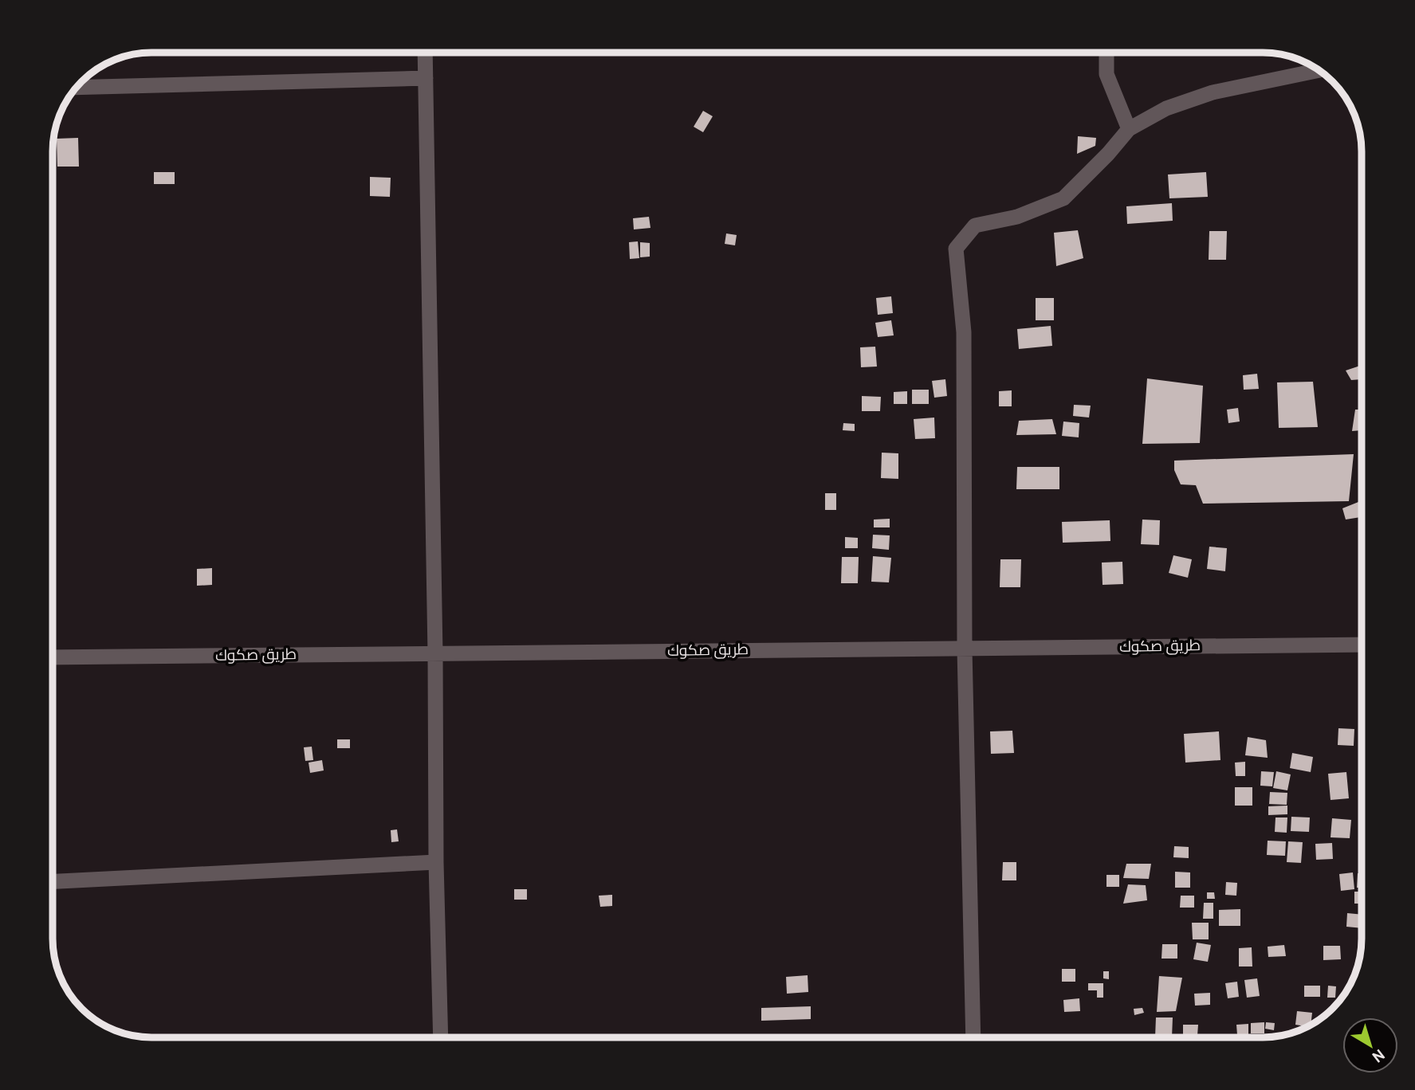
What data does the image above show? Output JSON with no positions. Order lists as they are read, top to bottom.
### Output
{
  "streets": {
    "street": ["طريق صكوك"]
  },
  "north": "bottom right"
}
